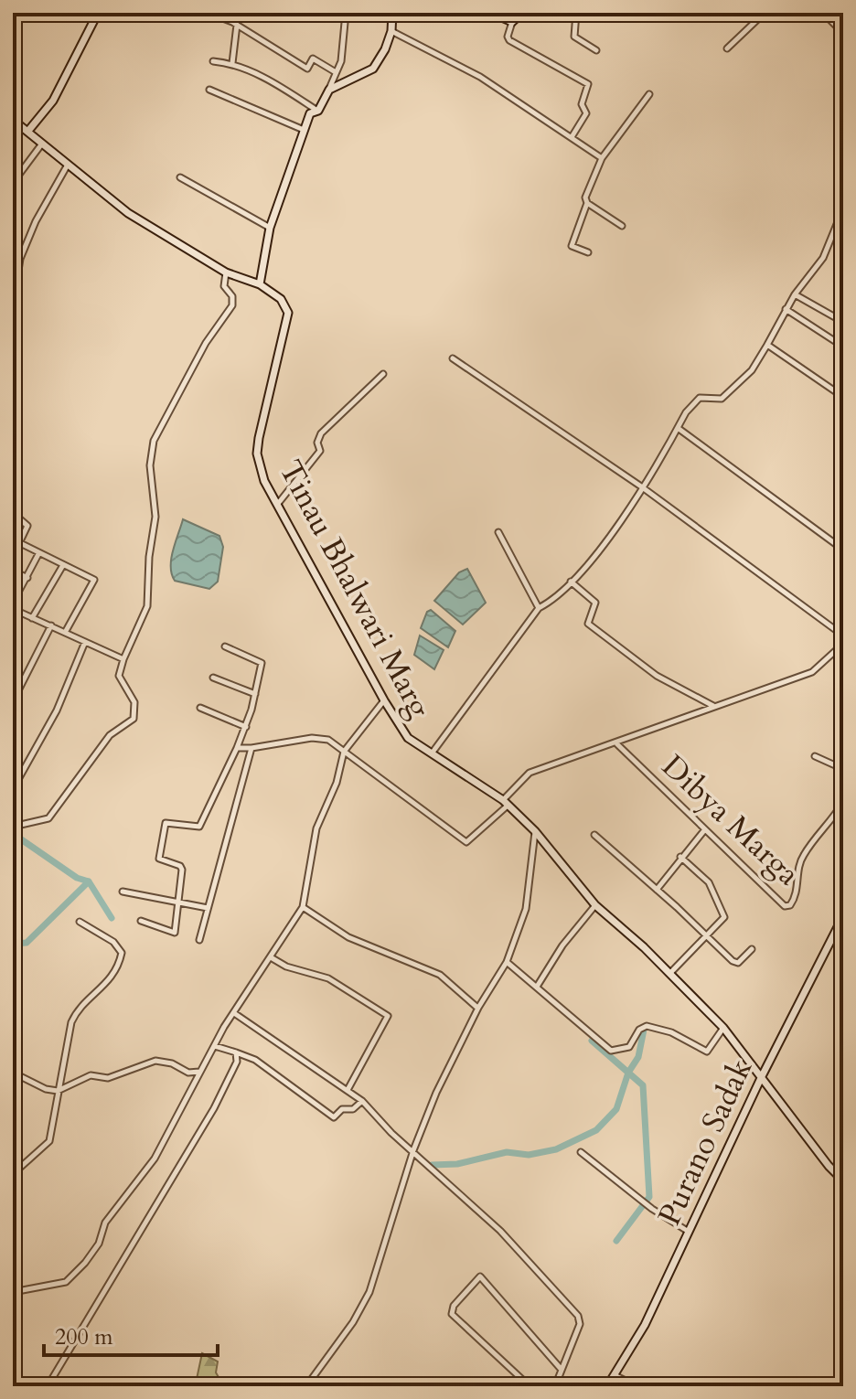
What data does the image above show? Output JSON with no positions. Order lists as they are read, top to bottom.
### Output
{
  "streets": {
    "street": ["Tinau Bhalwari Marg", "Dibya Marga", "Purano Sadak"]
  },
  "crossings": [
    ["Tinau Bhalwari Marg", "Purano Sadak"]
  ],
  "scale_bar": "200 m"
}
